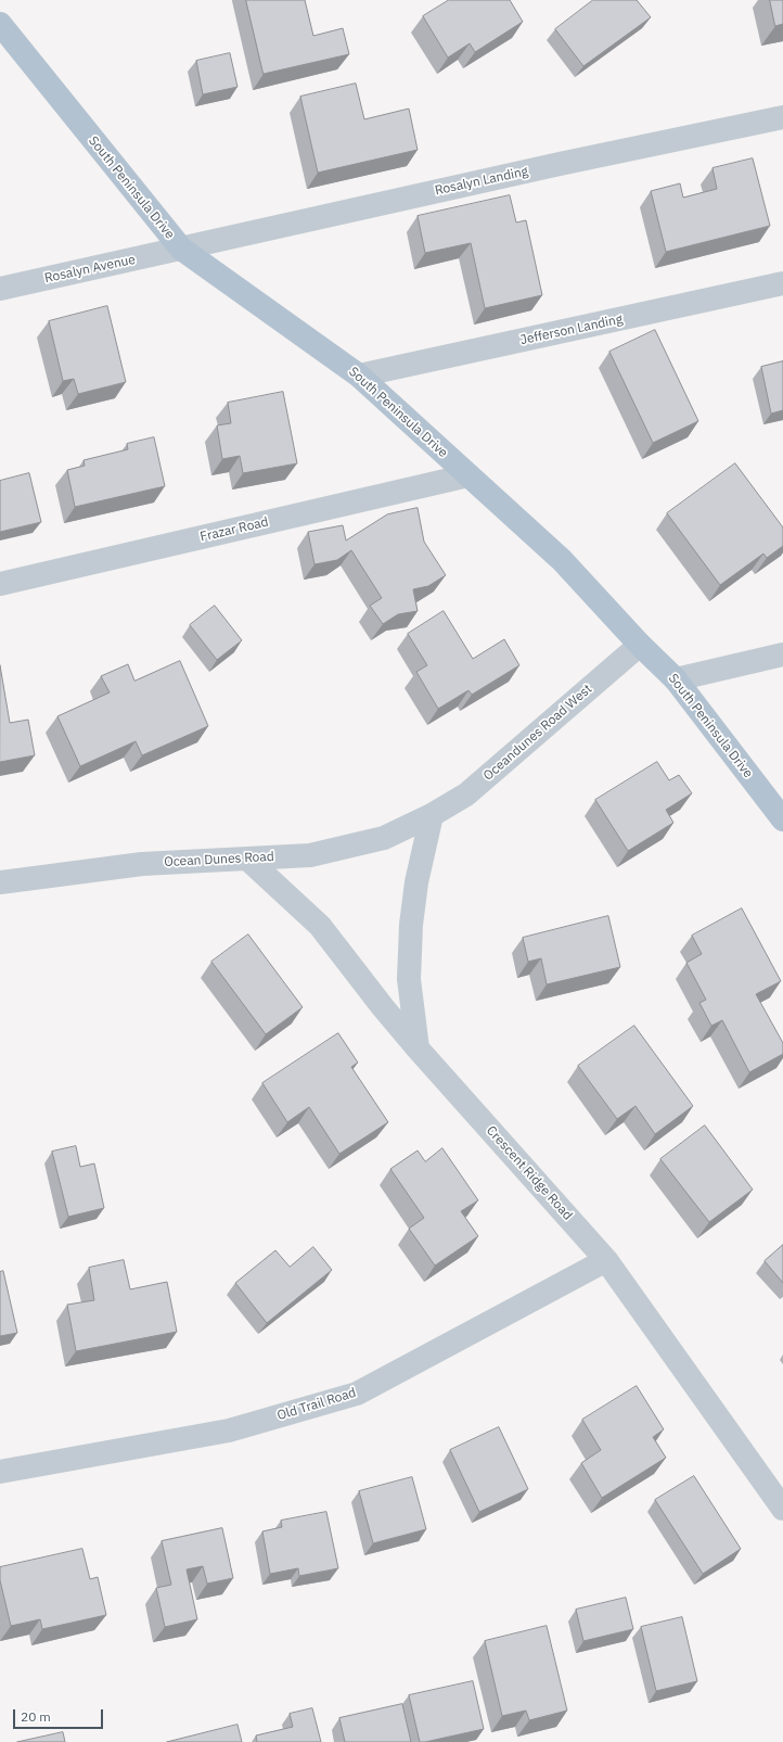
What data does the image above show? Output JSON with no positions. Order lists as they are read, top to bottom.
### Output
{
  "streets": {
    "main road": ["South Peninsula Drive"],
    "street": [
      "Rosalyn Landing",
      "Rosalyn Avenue",
      "Jefferson Landing",
      "Frazar Road",
      "Oceandunes Road West",
      "Ocean Dunes Road",
      "Crescent Ridge Road",
      "Old Trail Road"
    ]
  },
  "crossings": [
    ["Rosalyn Landing", "South Peninsula Drive"],
    ["Rosalyn Landing", "Rosalyn Avenue"],
    ["South Peninsula Drive", "Rosalyn Avenue"],
    ["South Peninsula Drive", "Jefferson Landing"],
    ["South Peninsula Drive", "Frazar Road"],
    ["South Peninsula Drive", "Oceandunes Road West"],
    ["Oceandunes Road West", "Ocean Dunes Road"],
    ["Ocean Dunes Road", "Crescent Ridge Road"],
    ["Crescent Ridge Road", "Old Trail Road"]
  ],
  "scale_bar": "20 m"
}
